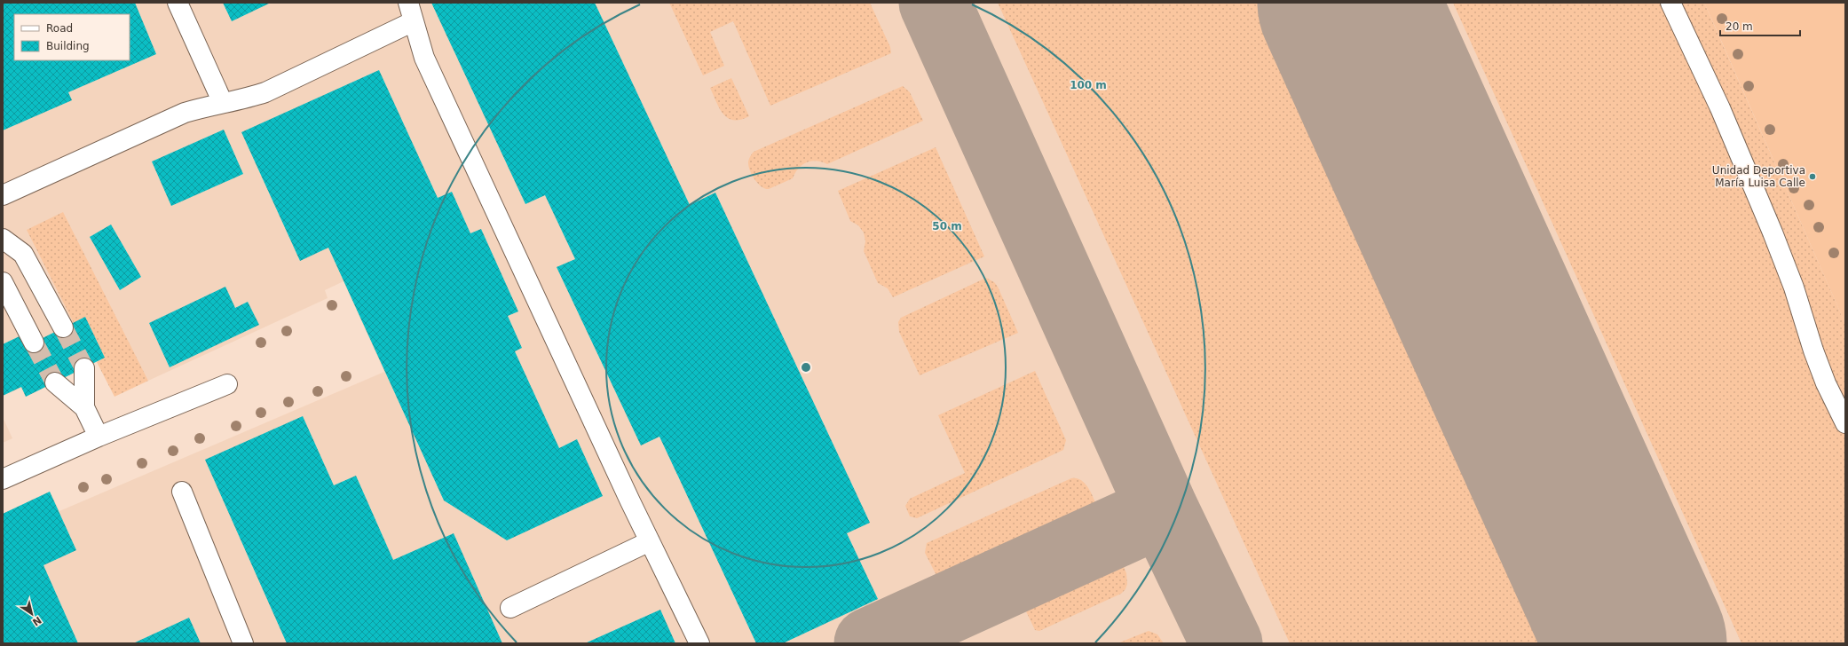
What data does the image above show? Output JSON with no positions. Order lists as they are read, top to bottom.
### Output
{
  "places": ["Unidad Deportiva María Luisa Calle"],
  "legend": ["Road", "Building"],
  "scale_bar": "20 m",
  "north": "bottom right",
  "rings": ["100 m", "50 m"]
}
